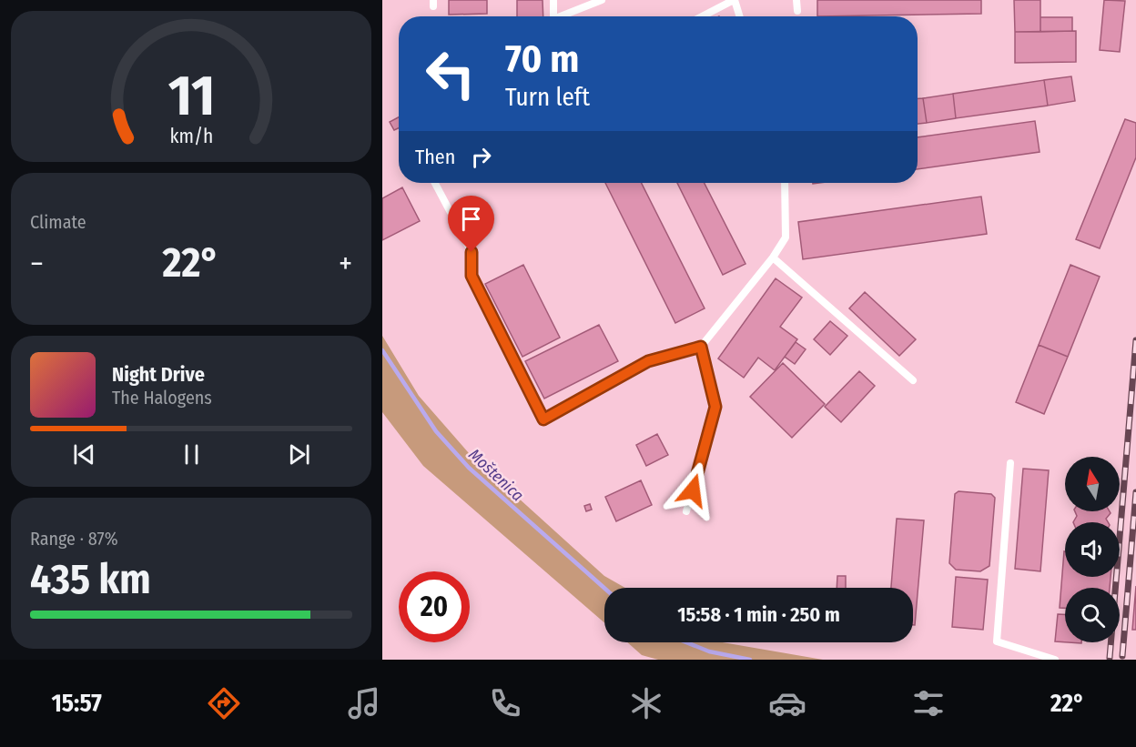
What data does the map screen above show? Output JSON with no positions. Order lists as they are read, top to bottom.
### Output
{
  "water": ["Moštenica"],
  "north": "top",
  "page": {
    "turn": ["70 m", "Turn left"],
    "then": "Then",
    "tile": [
      "Climate",
      ["Range · 87%", "435 km"]
    ],
    "heat": ["−", "22°", "+"],
    "song": ["Night Drive", "The Halogens"],
    "limit": "20",
    "trip": "15:58 · 1 min · 250 m",
    "tabs": ["15:57", "22°"],
    "gauge": ["11", "km/h"]
  }
}
